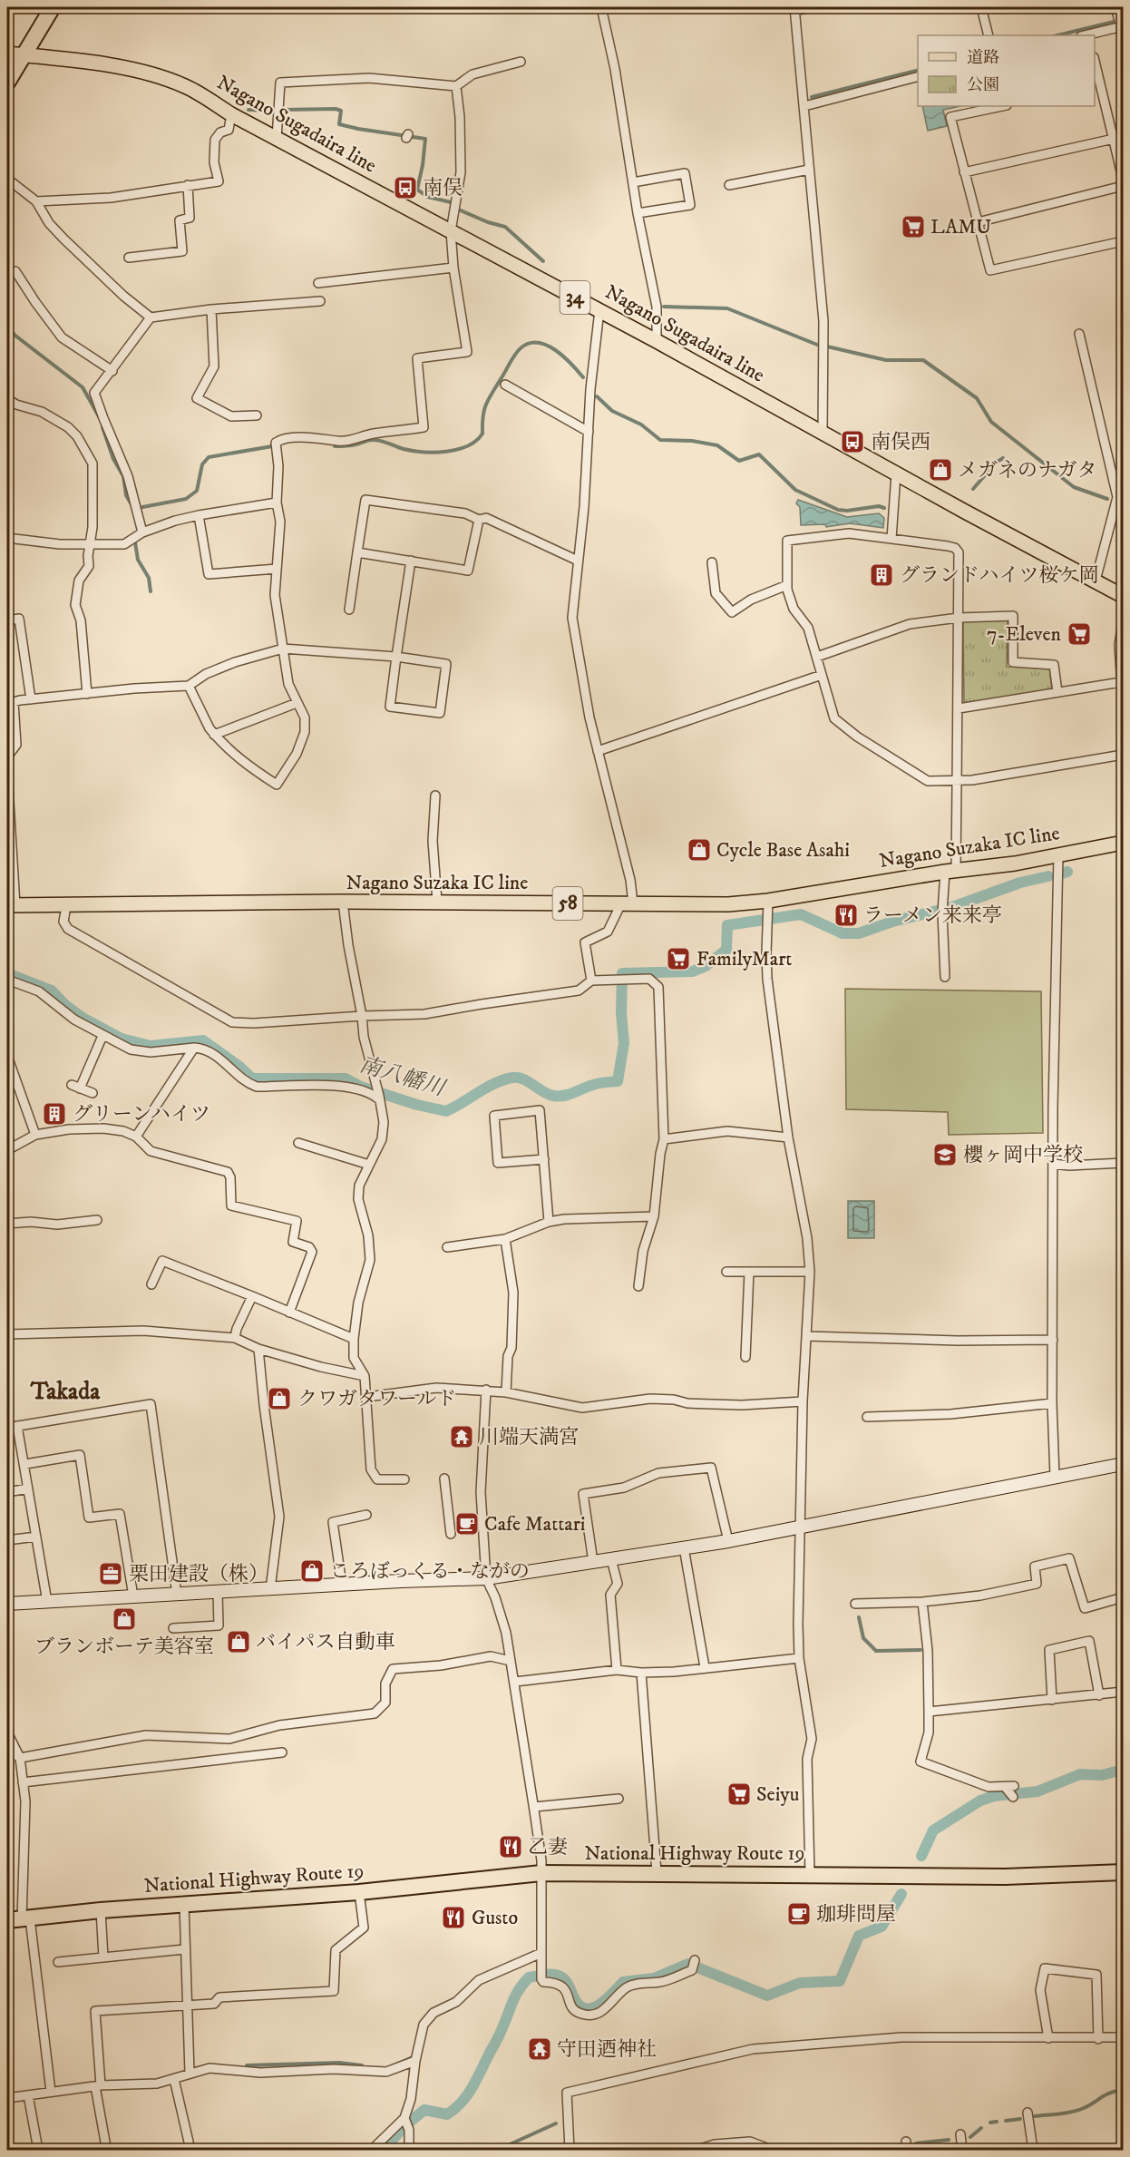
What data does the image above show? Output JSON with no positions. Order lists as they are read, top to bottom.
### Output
{
  "streets": {
    "highway": ["National Highway Route 19"],
    "main road": [
      "Nagano Sugadaira line",
      "34",
      "Nagano Suzaka IC line",
      "58"
    ]
  },
  "districts": ["Takada"],
  "water": ["南八幡川"],
  "places": {
    "bus stop": ["南俣", "南俣西"],
    "supermarket": [
      "LAMU",
      "7-Eleven",
      "FamilyMart",
      "Seiyu"
    ],
    "shop": [
      "メガネのナガタ",
      "Cycle Base Asahi",
      "クワガタワールド",
      "ころぼっくる・ながの",
      "ブランボーテ美容室",
      "バイパス自動車"
    ],
    "building": ["グランドハイツ桜ケ岡", "グリーンハイツ"],
    "restaurant": ["ラーメン来来亭", "乙妻", "Gusto"],
    "school or university": ["櫻ヶ岡中学校"],
    "temple": ["川端天満宮", "守田迺神社"],
    "cafe": ["Cafe Mattari", "珈琲問屋"],
    "office": ["栗田建設（株）"]
  },
  "legend": ["道路", "公園"]
}
